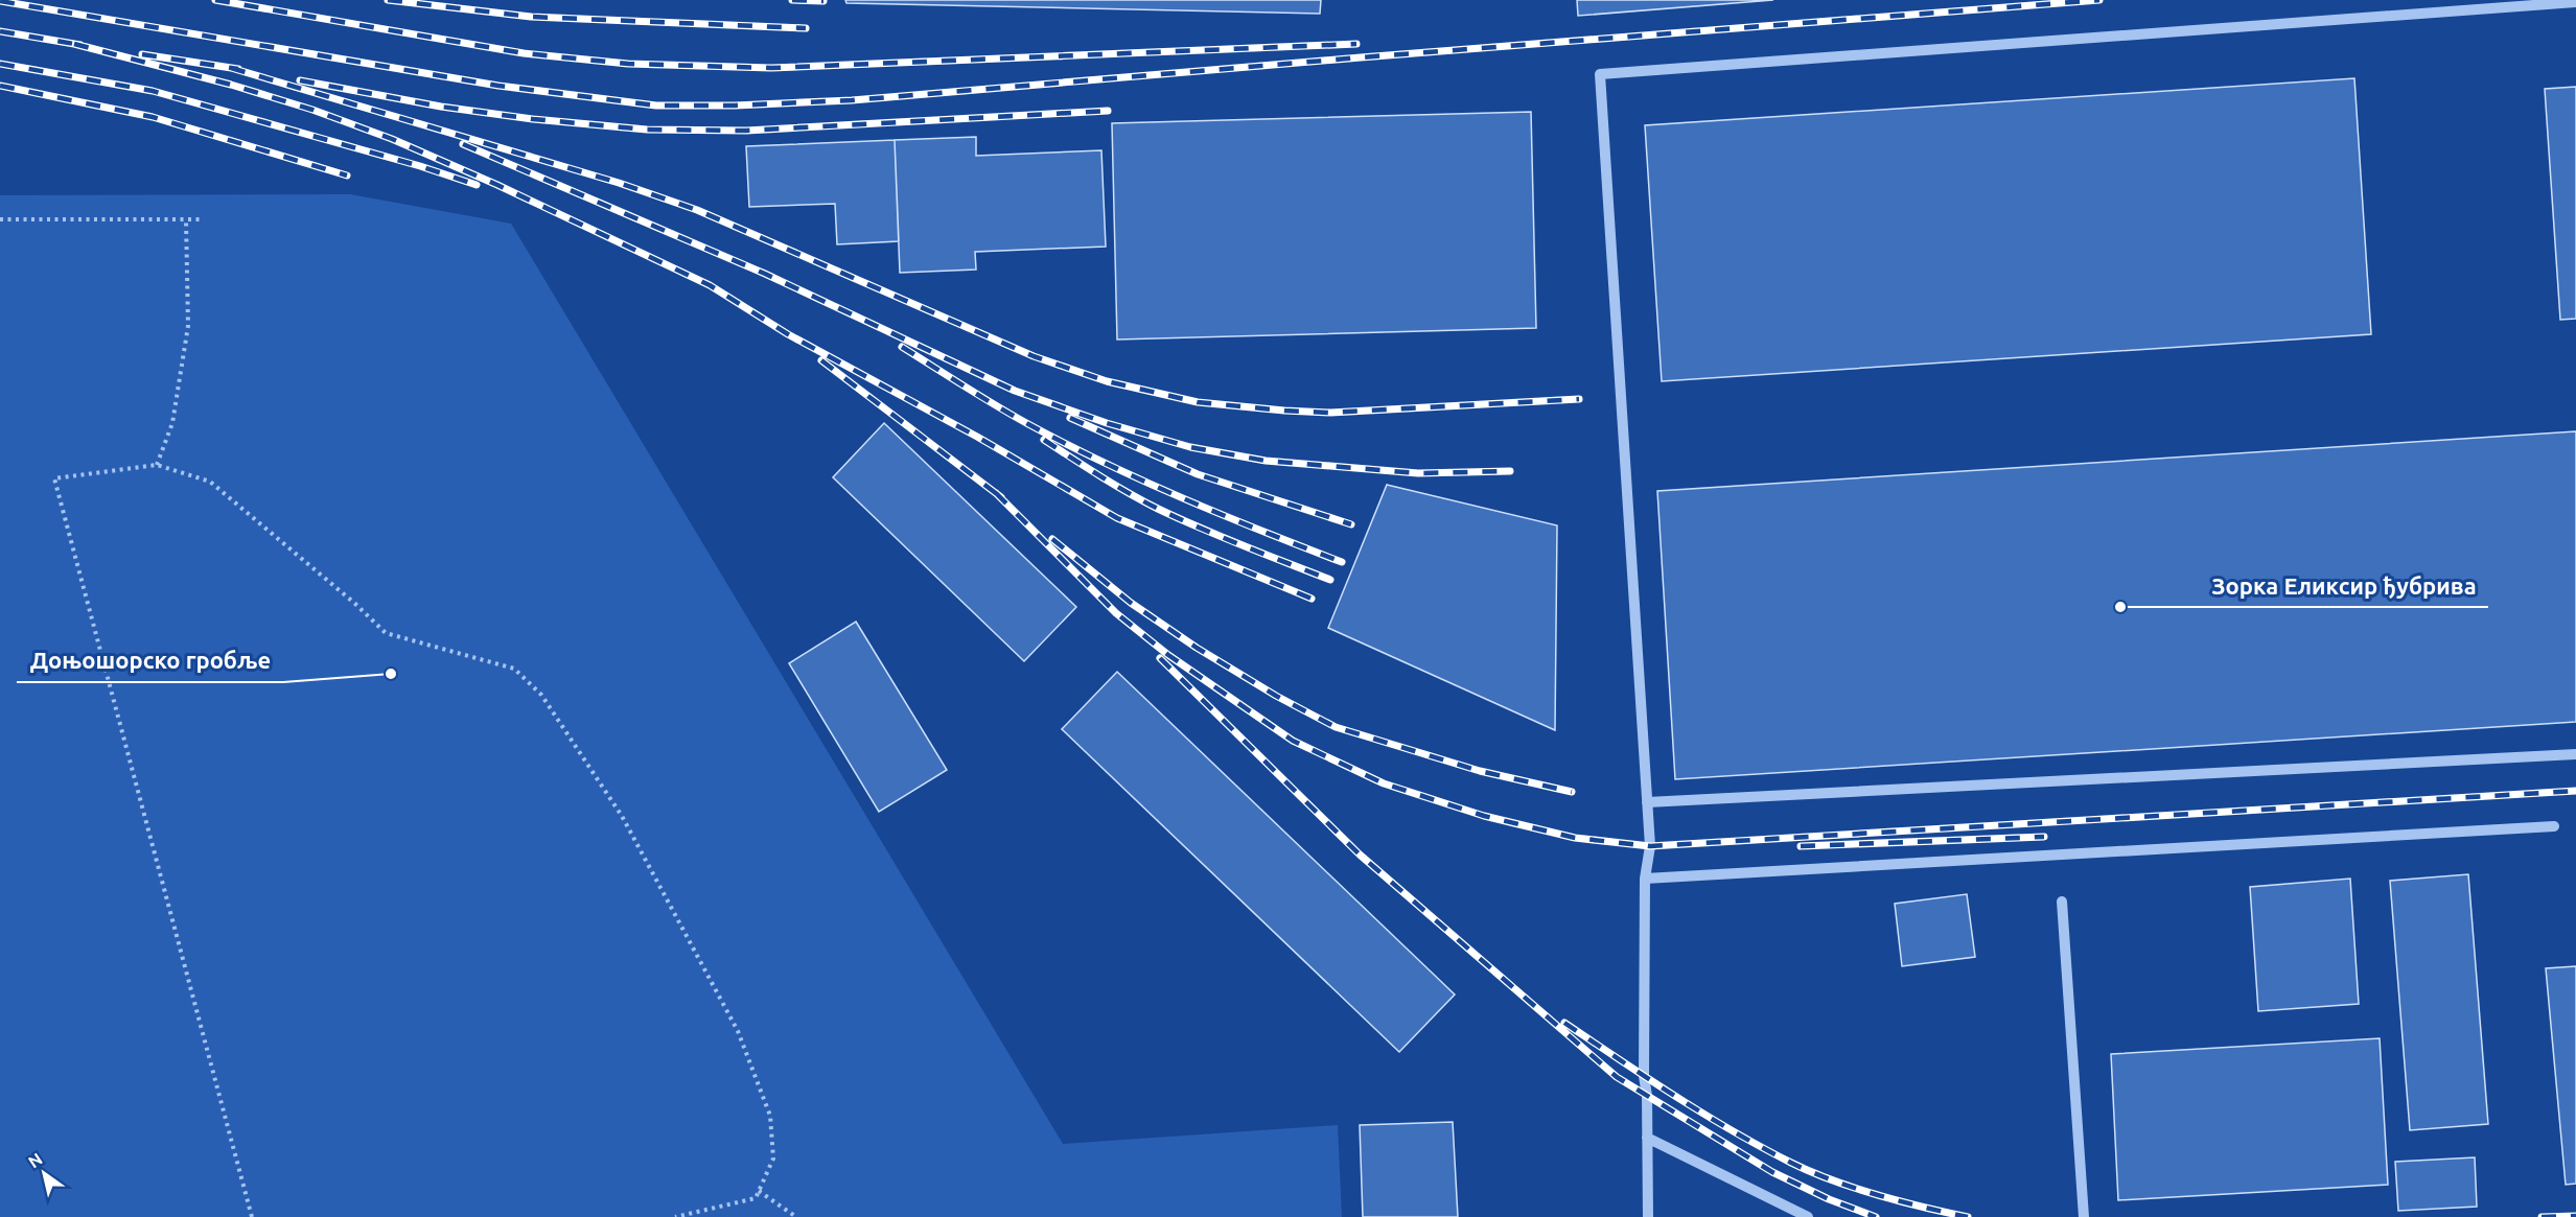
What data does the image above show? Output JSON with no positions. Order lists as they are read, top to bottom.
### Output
{
  "places": ["Зорка Еликсир ђубрива", "Доњошорско гробље"],
  "north": "top left"
}
